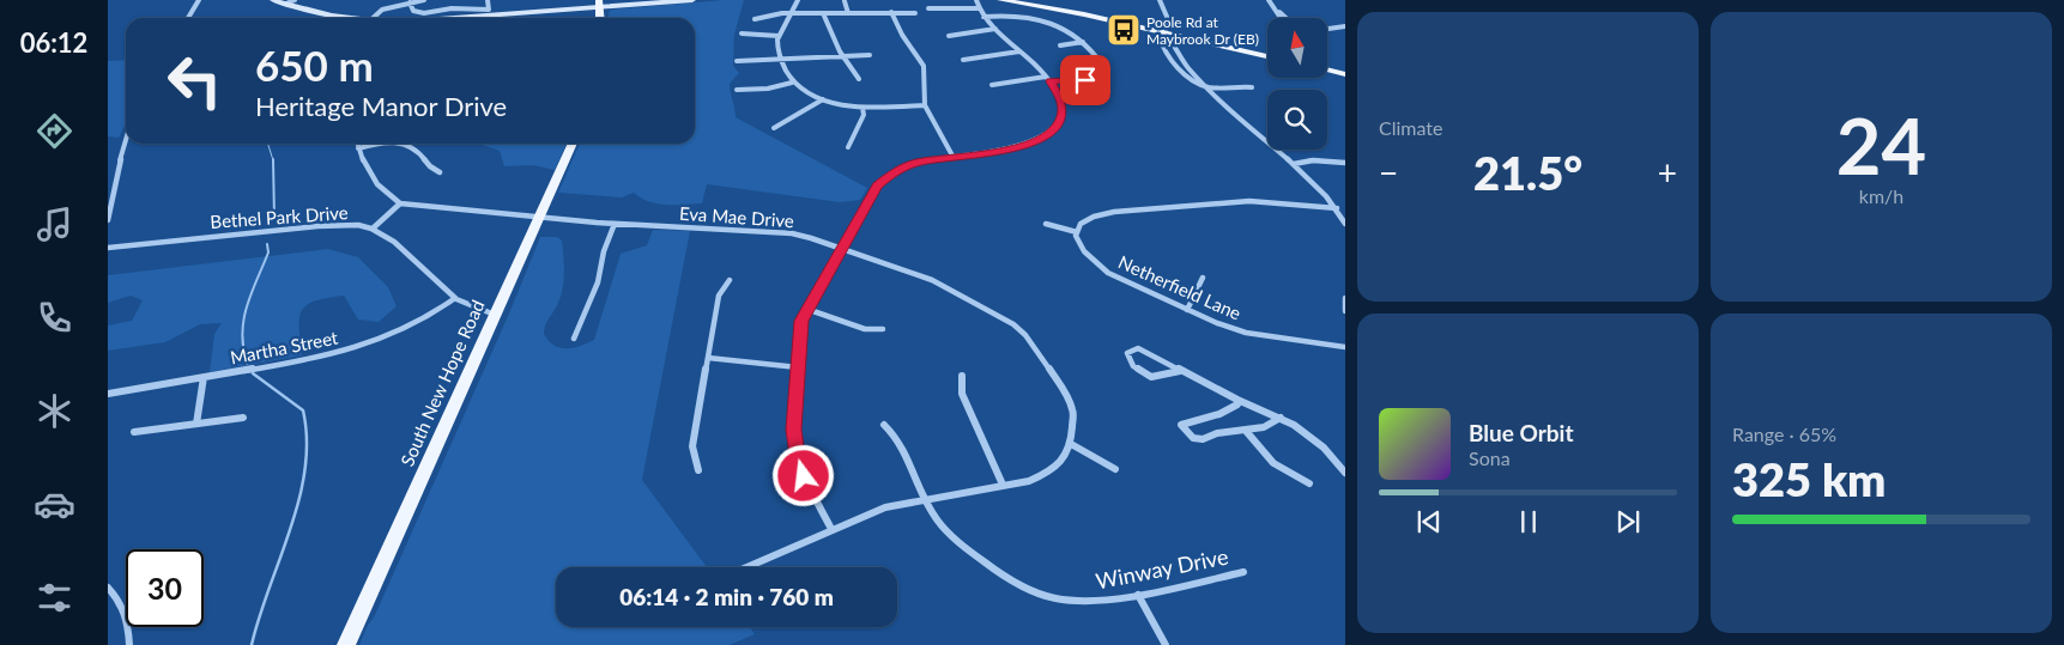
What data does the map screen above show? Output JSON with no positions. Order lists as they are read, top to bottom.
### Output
{
  "streets": {
    "main road": ["South New Hope Road"],
    "street": [
      "Bethel Park Drive",
      "Eva Mae Drive",
      "Netherfield Lane",
      "Martha Street",
      "Winway Drive"
    ]
  },
  "crossings": [
    ["Bethel Park Drive", "Martha Street"],
    ["Bethel Park Drive", "South New Hope Road"],
    ["Eva Mae Drive", "South New Hope Road"]
  ],
  "places": {
    "bus stop": ["Poole Rd at Maybrook Dr (EB)"]
  },
  "north": "top",
  "page": {
    "tabs": "06:12",
    "tile": [
      "Climate",
      ["24", "km/h"],
      ["Range · 65%", "325 km"]
    ],
    "turn": ["650 m", "Heritage Manor Drive"],
    "heat": ["−", "21.5°", "+"],
    "song": ["Blue Orbit", "Sona"],
    "limit": "30",
    "trip": "06:14 · 2 min · 760 m"
  }
}
